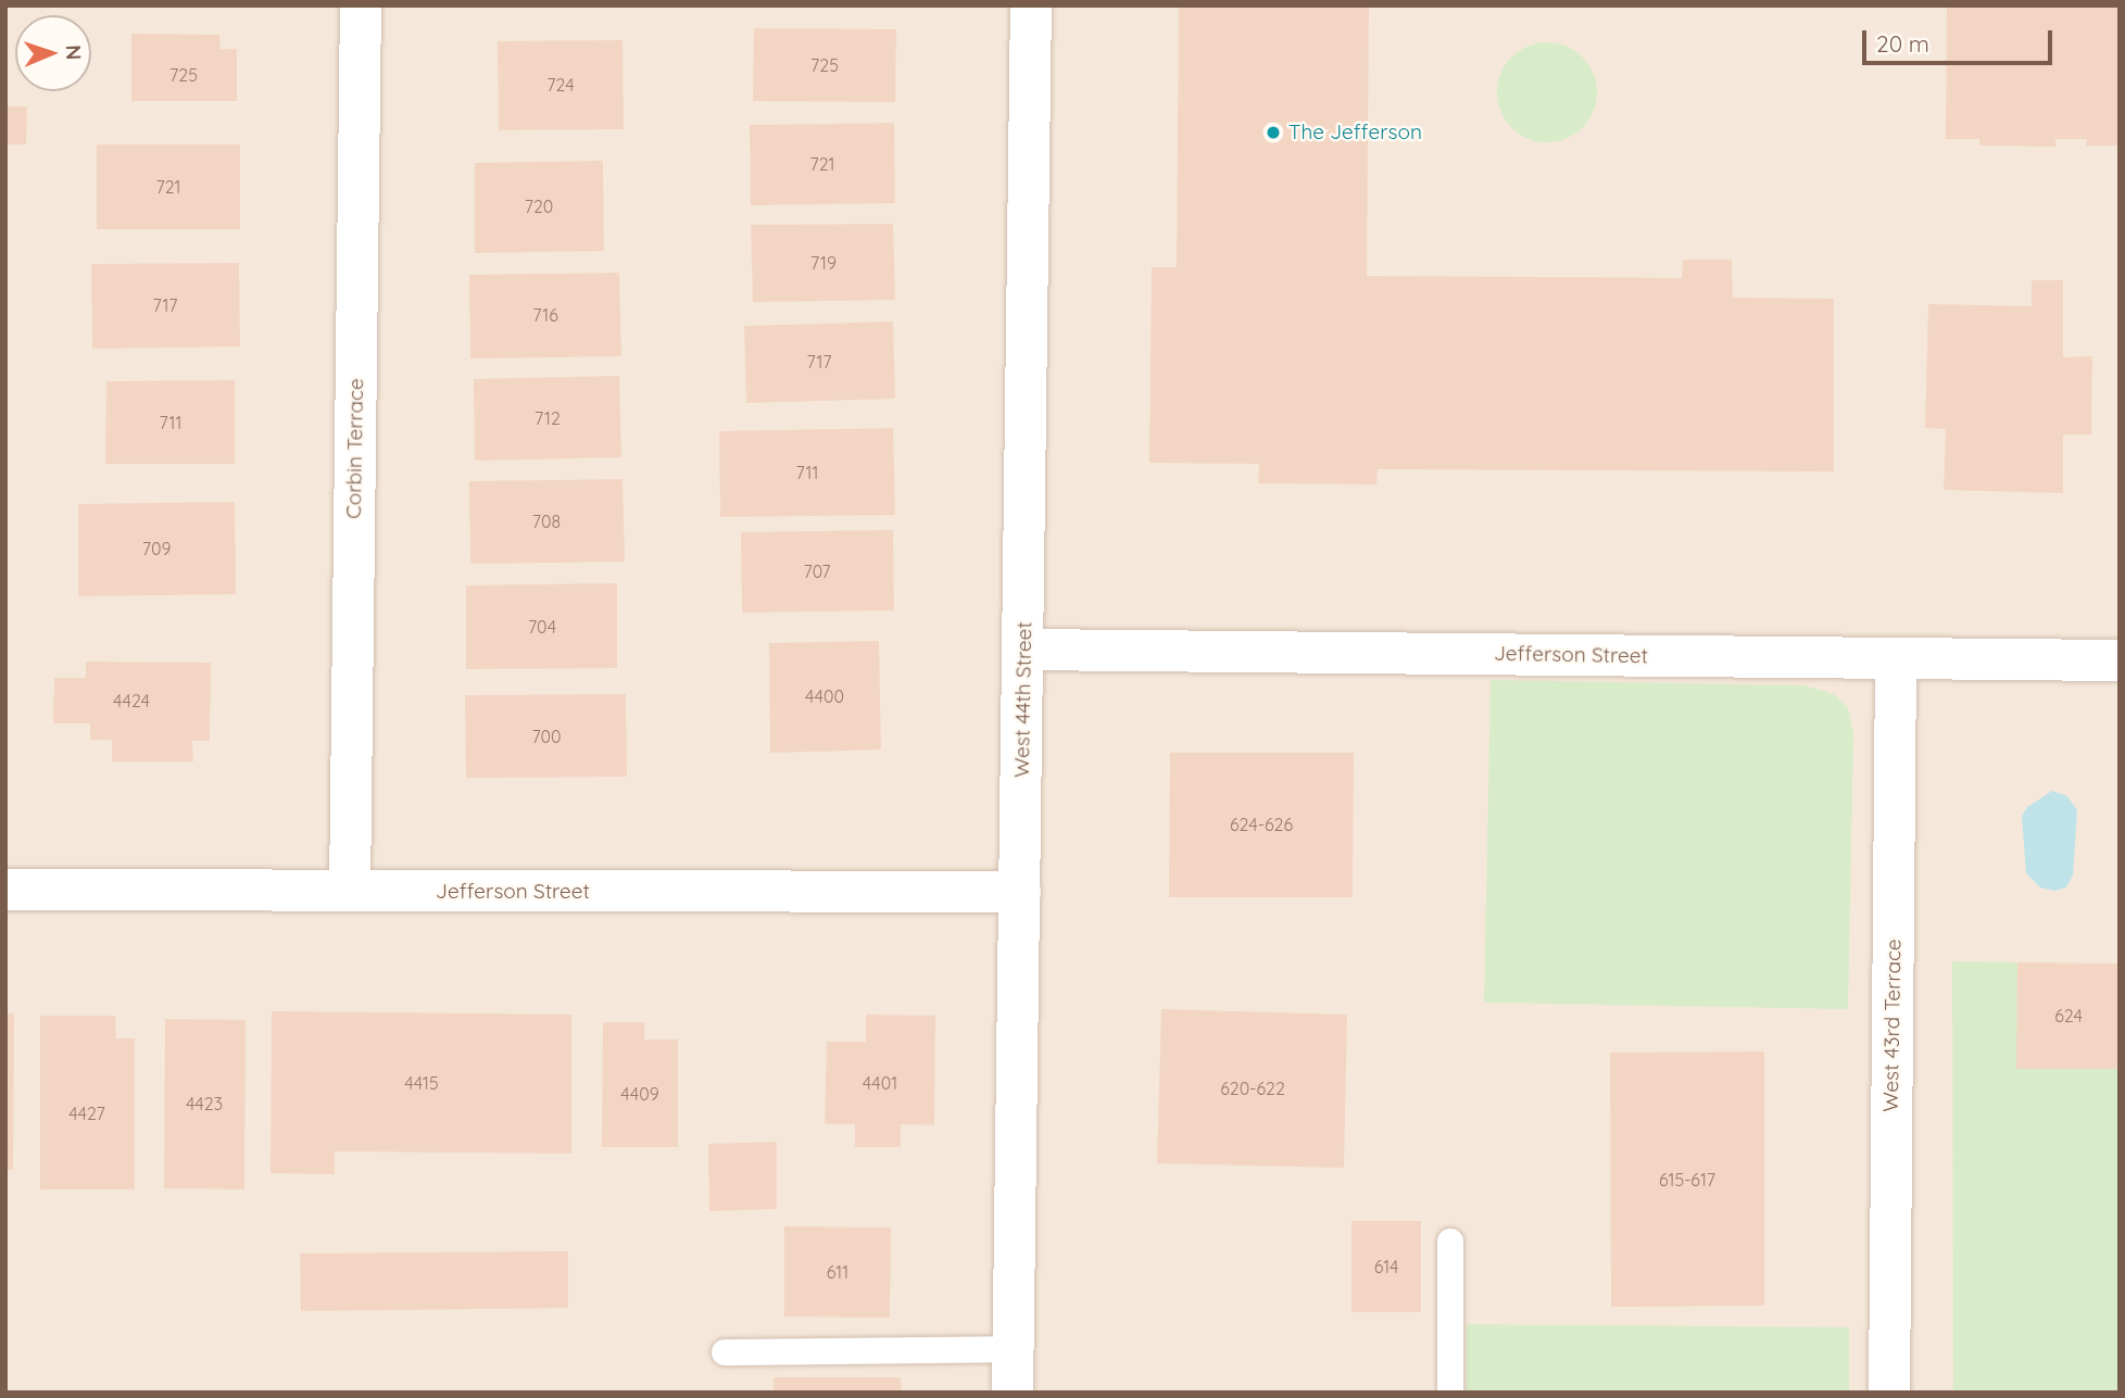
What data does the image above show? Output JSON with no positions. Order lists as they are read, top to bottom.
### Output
{
  "streets": {
    "street": [
      "Corbin Terrace",
      "Jefferson Street",
      "West 44th Street",
      "West 43rd Terrace"
    ]
  },
  "crossings": [
    ["Corbin Terrace", "Jefferson Street"],
    ["Jefferson Street", "West 44th Street"],
    ["Jefferson Street", "West 43rd Terrace"]
  ],
  "places": ["The Jefferson"],
  "house_numbers": [
    "725",
    "725",
    "724",
    "721",
    "721",
    "720",
    "719",
    "717",
    "716",
    "717",
    "712",
    "711",
    "711",
    "708",
    "709",
    "707",
    "704",
    "4400",
    "4424",
    "700",
    "624-626",
    "624",
    "4415",
    "4401",
    "620-622",
    "4409",
    "4423",
    "4427",
    "615-617",
    "614",
    "611"
  ],
  "scale_bar": "20 m",
  "north": "right"
}
